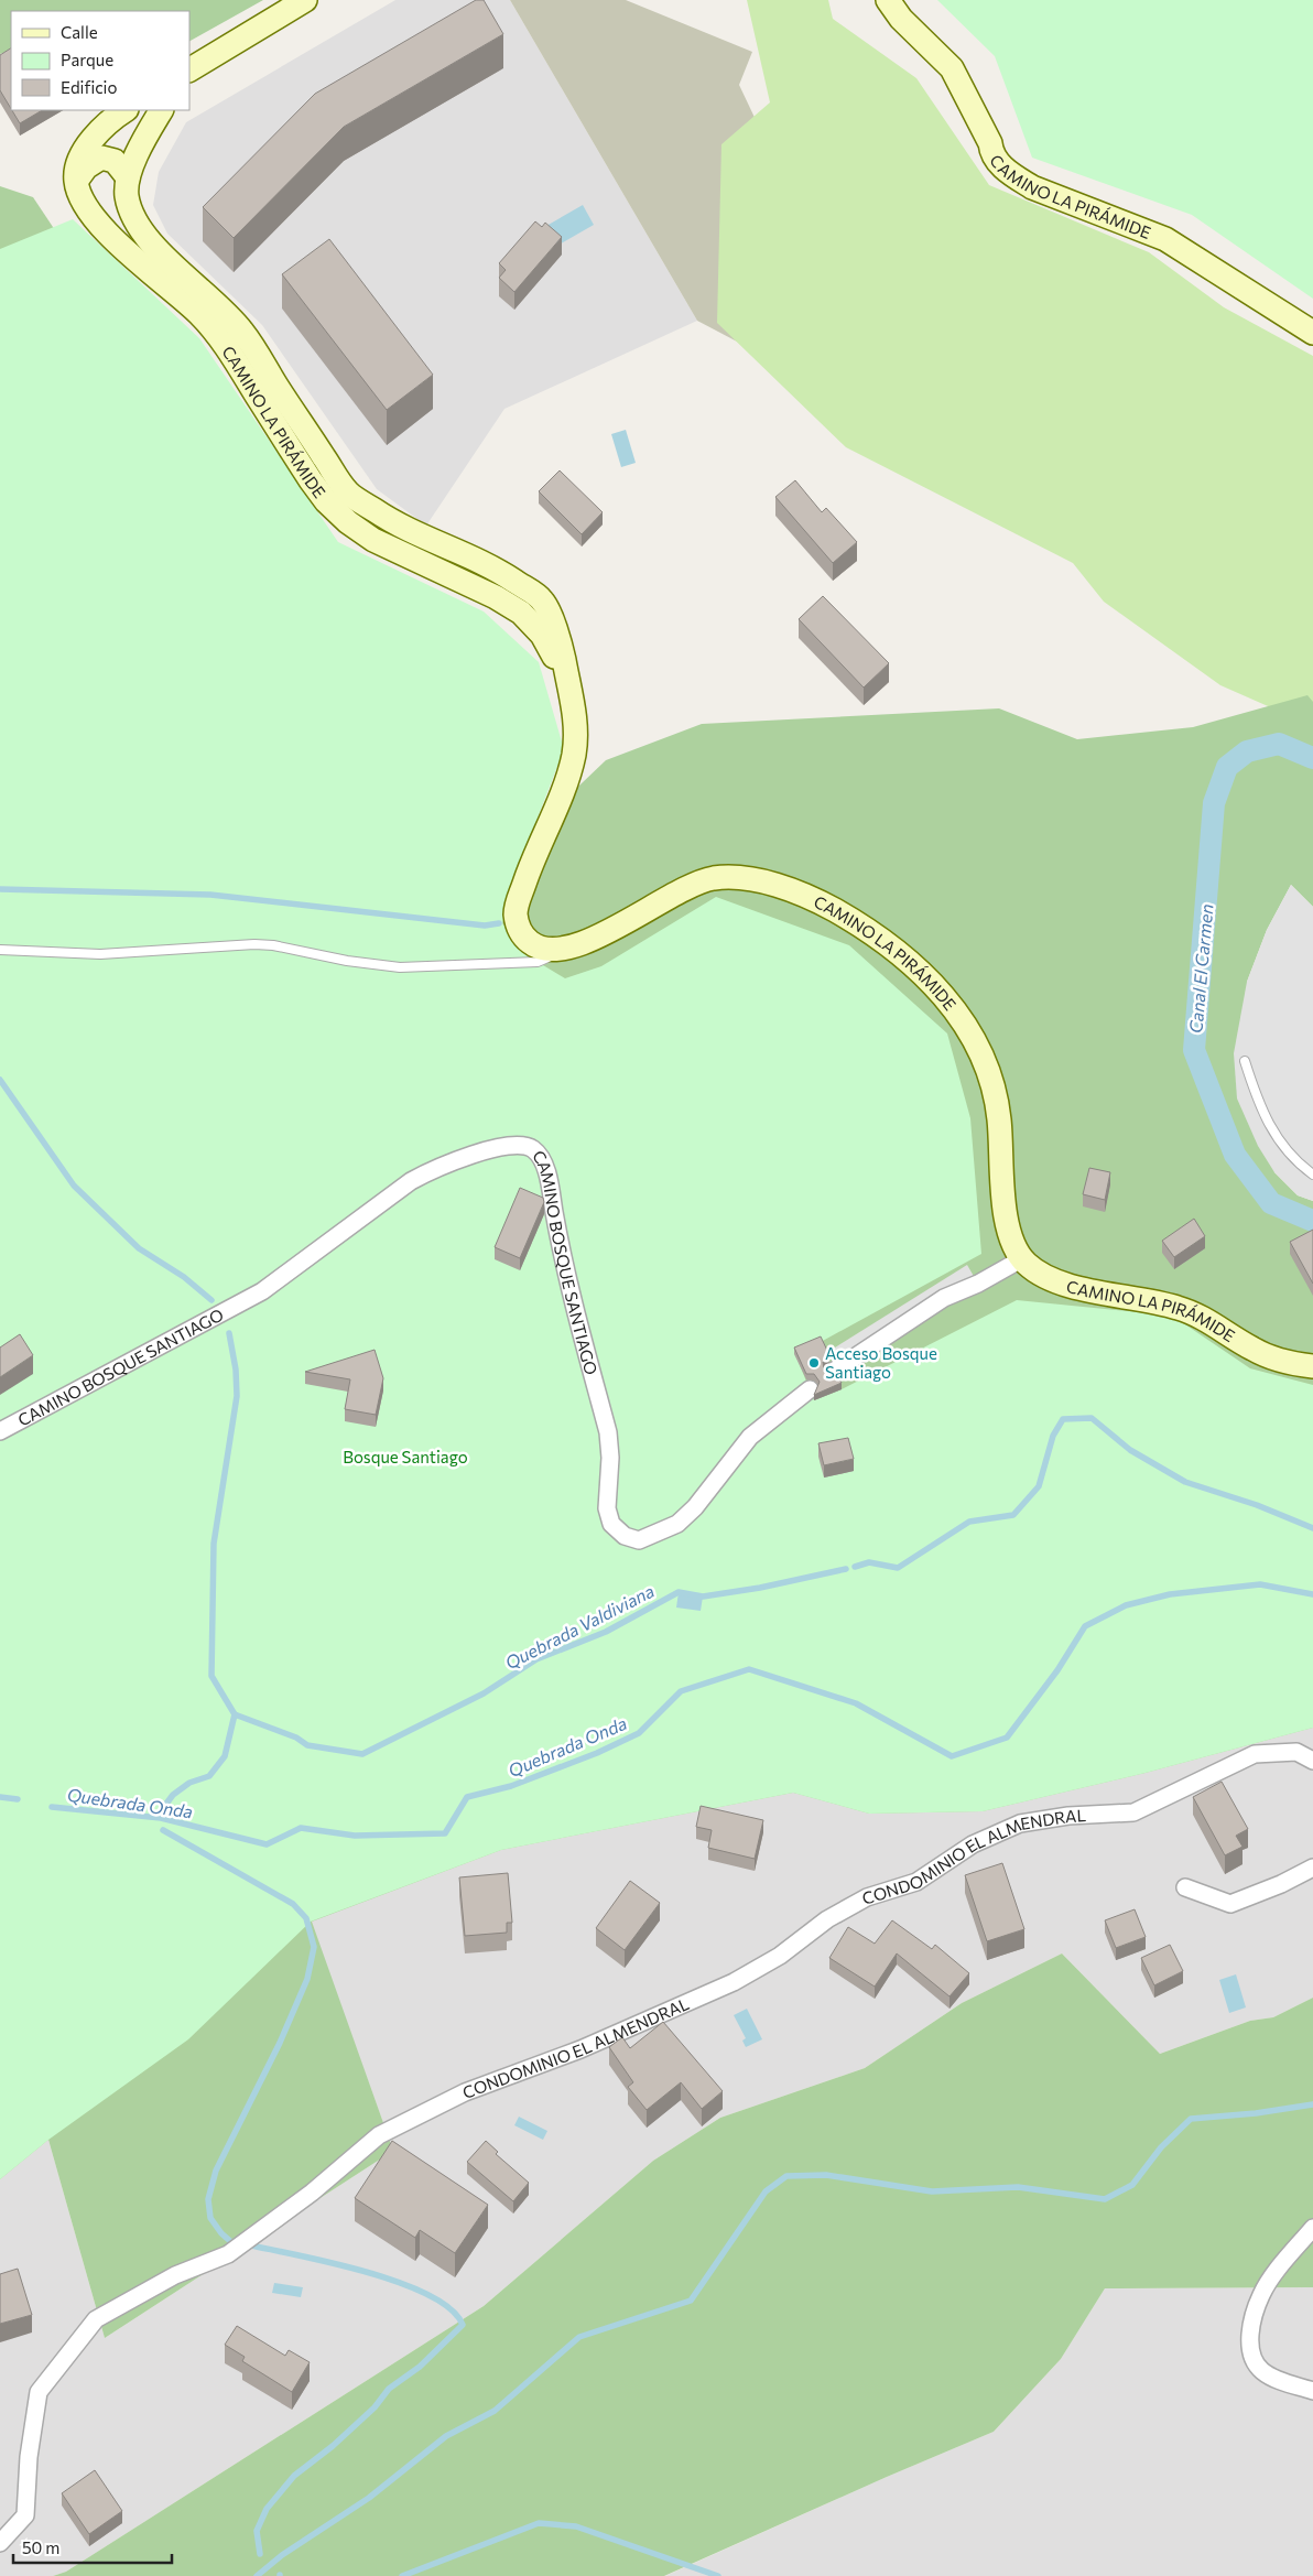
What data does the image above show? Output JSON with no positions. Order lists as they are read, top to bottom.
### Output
{
  "streets": {
    "street": ["CAMINO LA PIRÁMIDE", "CAMINO BOSQUE SANTIAGO", "CONDOMINIO EL ALMENDRAL"]
  },
  "water": ["Canal El Carmen", "Quebrada Valdiviana", "Quebrada Onda"],
  "parks": ["Bosque Santiago"],
  "places": ["Acceso Bosque Santiago"],
  "legend": ["Calle", "Parque", "Edificio"],
  "scale_bar": "50 m"
}
